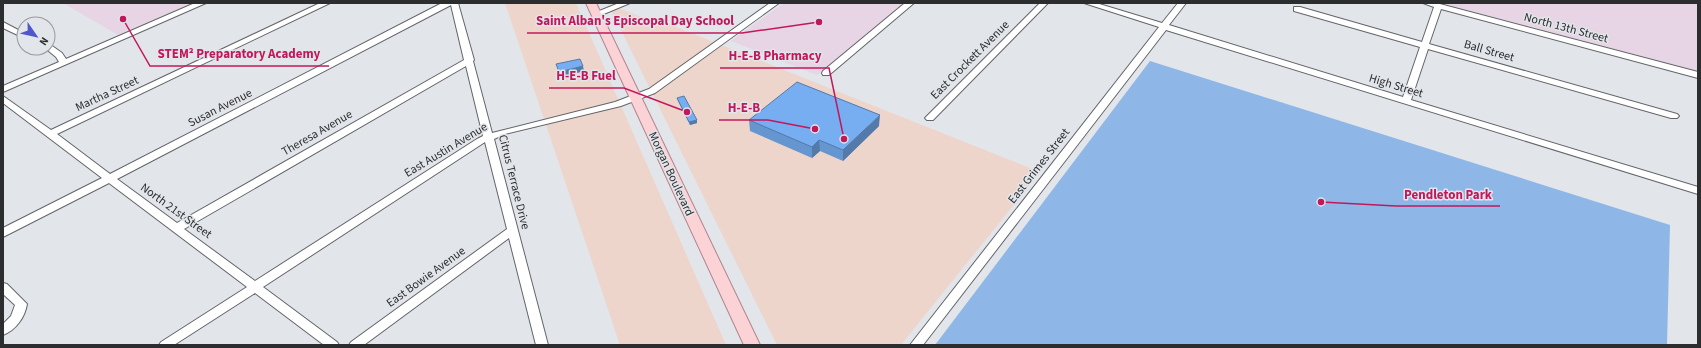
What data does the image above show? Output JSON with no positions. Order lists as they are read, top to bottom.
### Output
{
  "streets": {
    "main road": ["Morgan Boulevard"],
    "street": [
      "North 13th Street",
      "Ball Street",
      "East Crockett Avenue",
      "High Street",
      "Martha Street",
      "Susan Avenue",
      "Theresa Avenue",
      "East Austin Avenue",
      "East Grimes Street",
      "Citrus Terrace Drive",
      "North 21st Street",
      "East Bowie Avenue"
    ]
  },
  "crossings": [
    ["High Street", "East Grimes Street"],
    ["Martha Street", "North 21st Street"],
    ["Susan Avenue", "North 21st Street"],
    ["Theresa Avenue", "Citrus Terrace Drive"],
    ["Theresa Avenue", "North 21st Street"],
    ["East Austin Avenue", "Morgan Boulevard"],
    ["East Austin Avenue", "Citrus Terrace Drive"],
    ["East Austin Avenue", "North 21st Street"],
    ["Citrus Terrace Drive", "East Bowie Avenue"]
  ],
  "places": [
    "STEM² Preparatory Academy",
    "Saint Alban's Episcopal Day School",
    "H-E-B Fuel",
    "H-E-B",
    "H-E-B Pharmacy",
    "Pendleton Park"
  ],
  "north": "bottom right"
}
